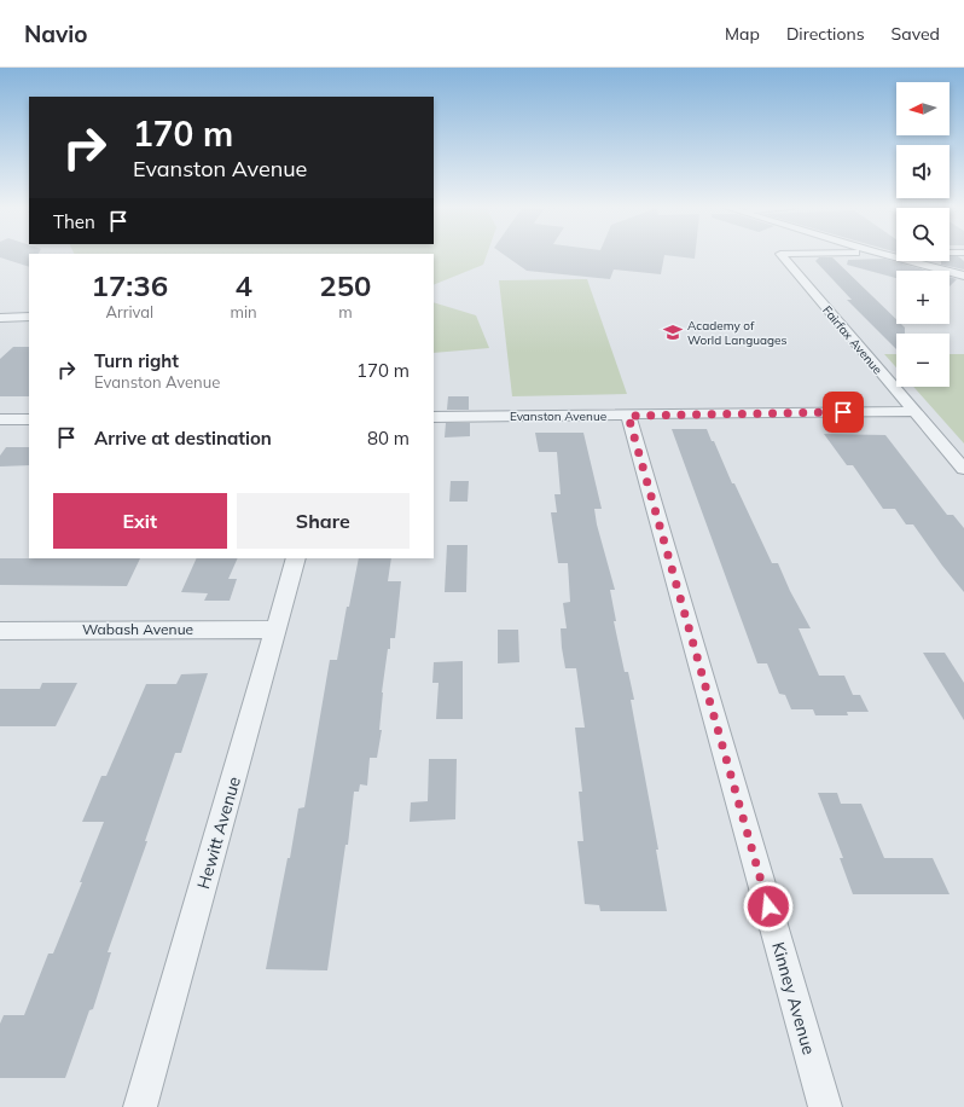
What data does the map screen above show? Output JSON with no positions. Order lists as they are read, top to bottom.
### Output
{
  "streets": {
    "street": [
      "Fairfax Avenue",
      "Evanston Avenue",
      "Wabash Avenue",
      "Hewitt Avenue",
      "Kinney Avenue"
    ]
  },
  "crossings": [
    ["Fairfax Avenue", "Evanston Avenue"],
    ["Evanston Avenue", "Kinney Avenue"],
    ["Wabash Avenue", "Hewitt Avenue"]
  ],
  "places": {
    "school or university": ["Academy of World Languages"]
  },
  "north": "left",
  "page": {
    "header": "Navio",
    "nav": ["Map", "Directions", "Saved"],
    "map_buttons": ["+", "−"],
    "turn": ["170 m", "Evanston Avenue"],
    "then": "Then",
    "eta": [
      "17:36",
      "Arrival",
      "4",
      "min",
      "250",
      "m"
    ],
    "list": [
      {
        "name": "Turn right",
        "note": "Evanston Avenue",
        "value": "170 m"
      },
      {
        "name": "Arrive at destination",
        "value": "80 m"
      }
    ],
    "buttons": ["Exit", "Share"]
  }
}
